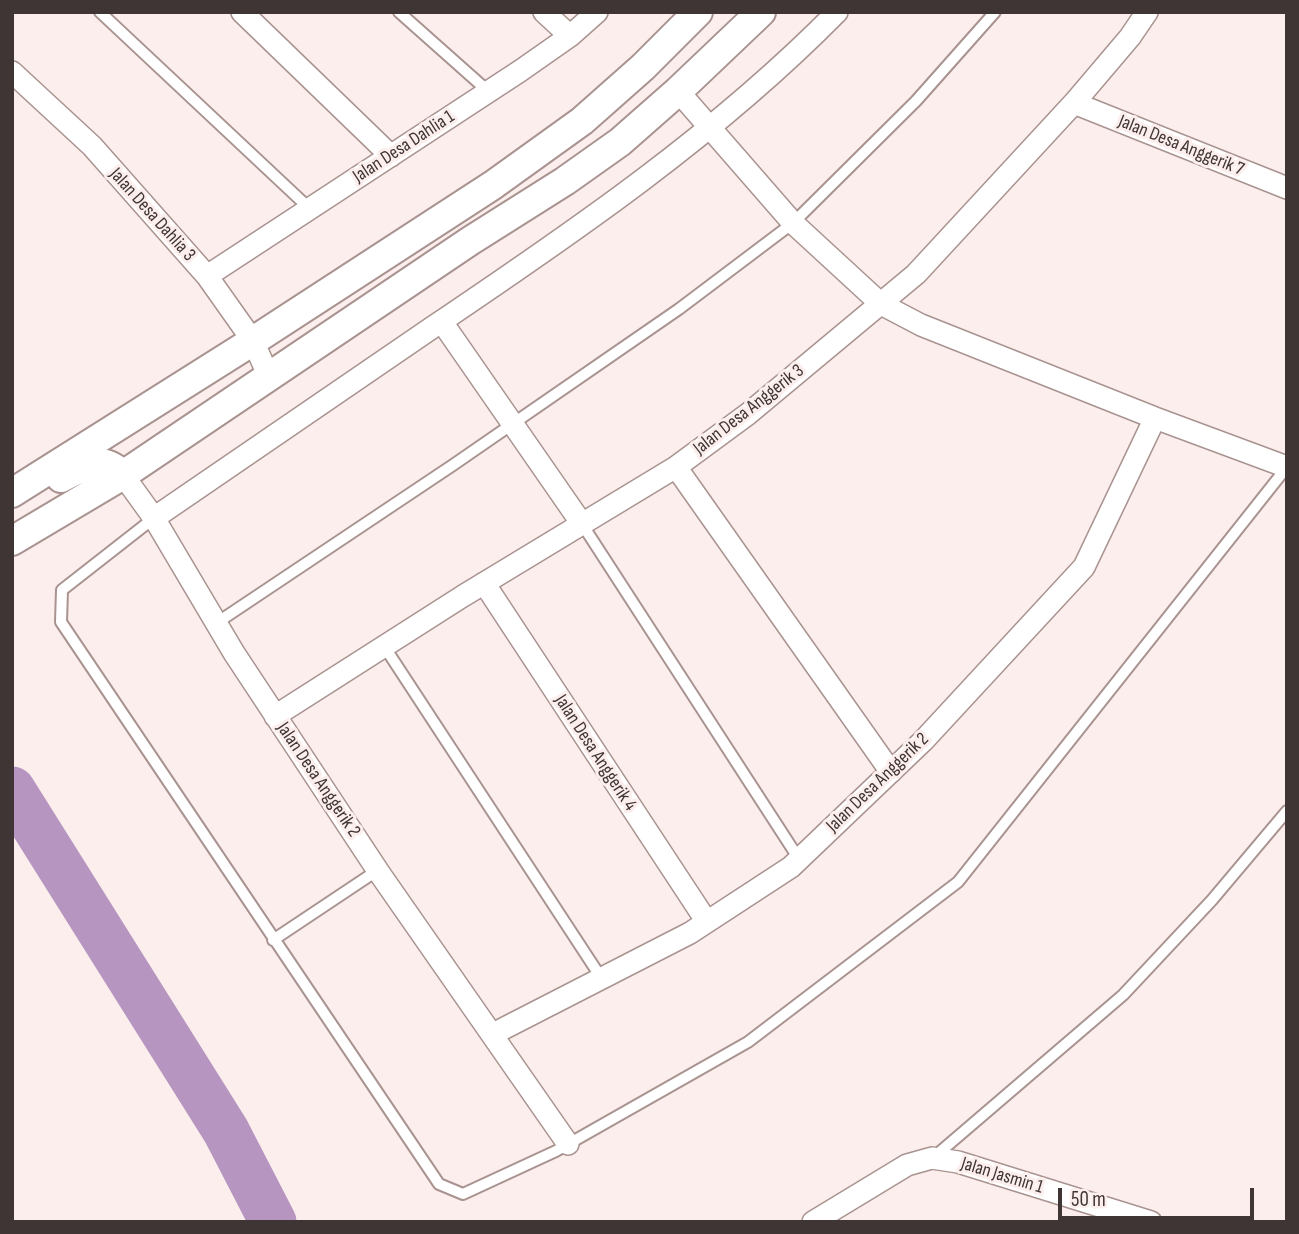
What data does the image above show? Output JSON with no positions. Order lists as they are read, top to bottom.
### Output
{
  "streets": {
    "street": [
      "Jalan Desa Anggerik 7",
      "Jalan Desa Dahlia 1",
      "Jalan Desa Dahlia 3",
      "Jalan Desa Anggerik 3",
      "Jalan Desa Anggerik 4",
      "Jalan Desa Anggerik 2",
      "Jalan Jasmin 1"
    ]
  },
  "crossings": [
    ["Jalan Desa Anggerik 7", "Jalan Desa Anggerik 3"],
    ["Jalan Desa Dahlia 1", "Jalan Desa Dahlia 3"],
    ["Jalan Desa Anggerik 3", "Jalan Desa Anggerik 4"],
    ["Jalan Desa Anggerik 3", "Jalan Desa Anggerik 2"],
    ["Jalan Desa Anggerik 4", "Jalan Desa Anggerik 2"]
  ],
  "scale_bar": "50 m"
}
